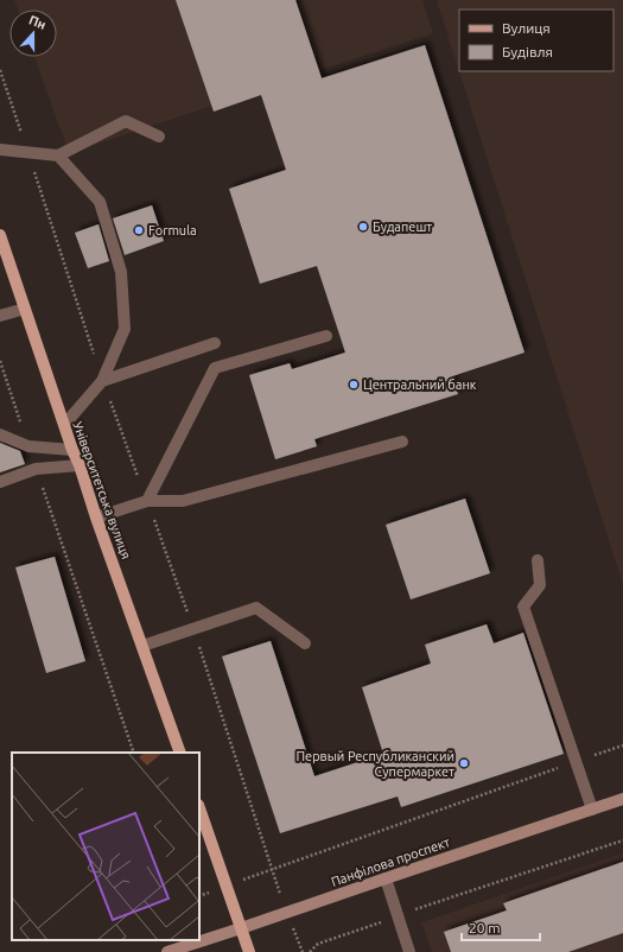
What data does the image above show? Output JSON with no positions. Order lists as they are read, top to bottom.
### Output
{
  "streets": {
    "main road": ["Університетська вулиця", "Панфілова проспект"]
  },
  "places": [
    "Будапешт",
    "Formula",
    "Центральний банк",
    "Первый Республиканский Супермаркет"
  ],
  "legend": ["Вулиця", "Будівля"],
  "scale_bar": "20 m",
  "north": "top"
}
